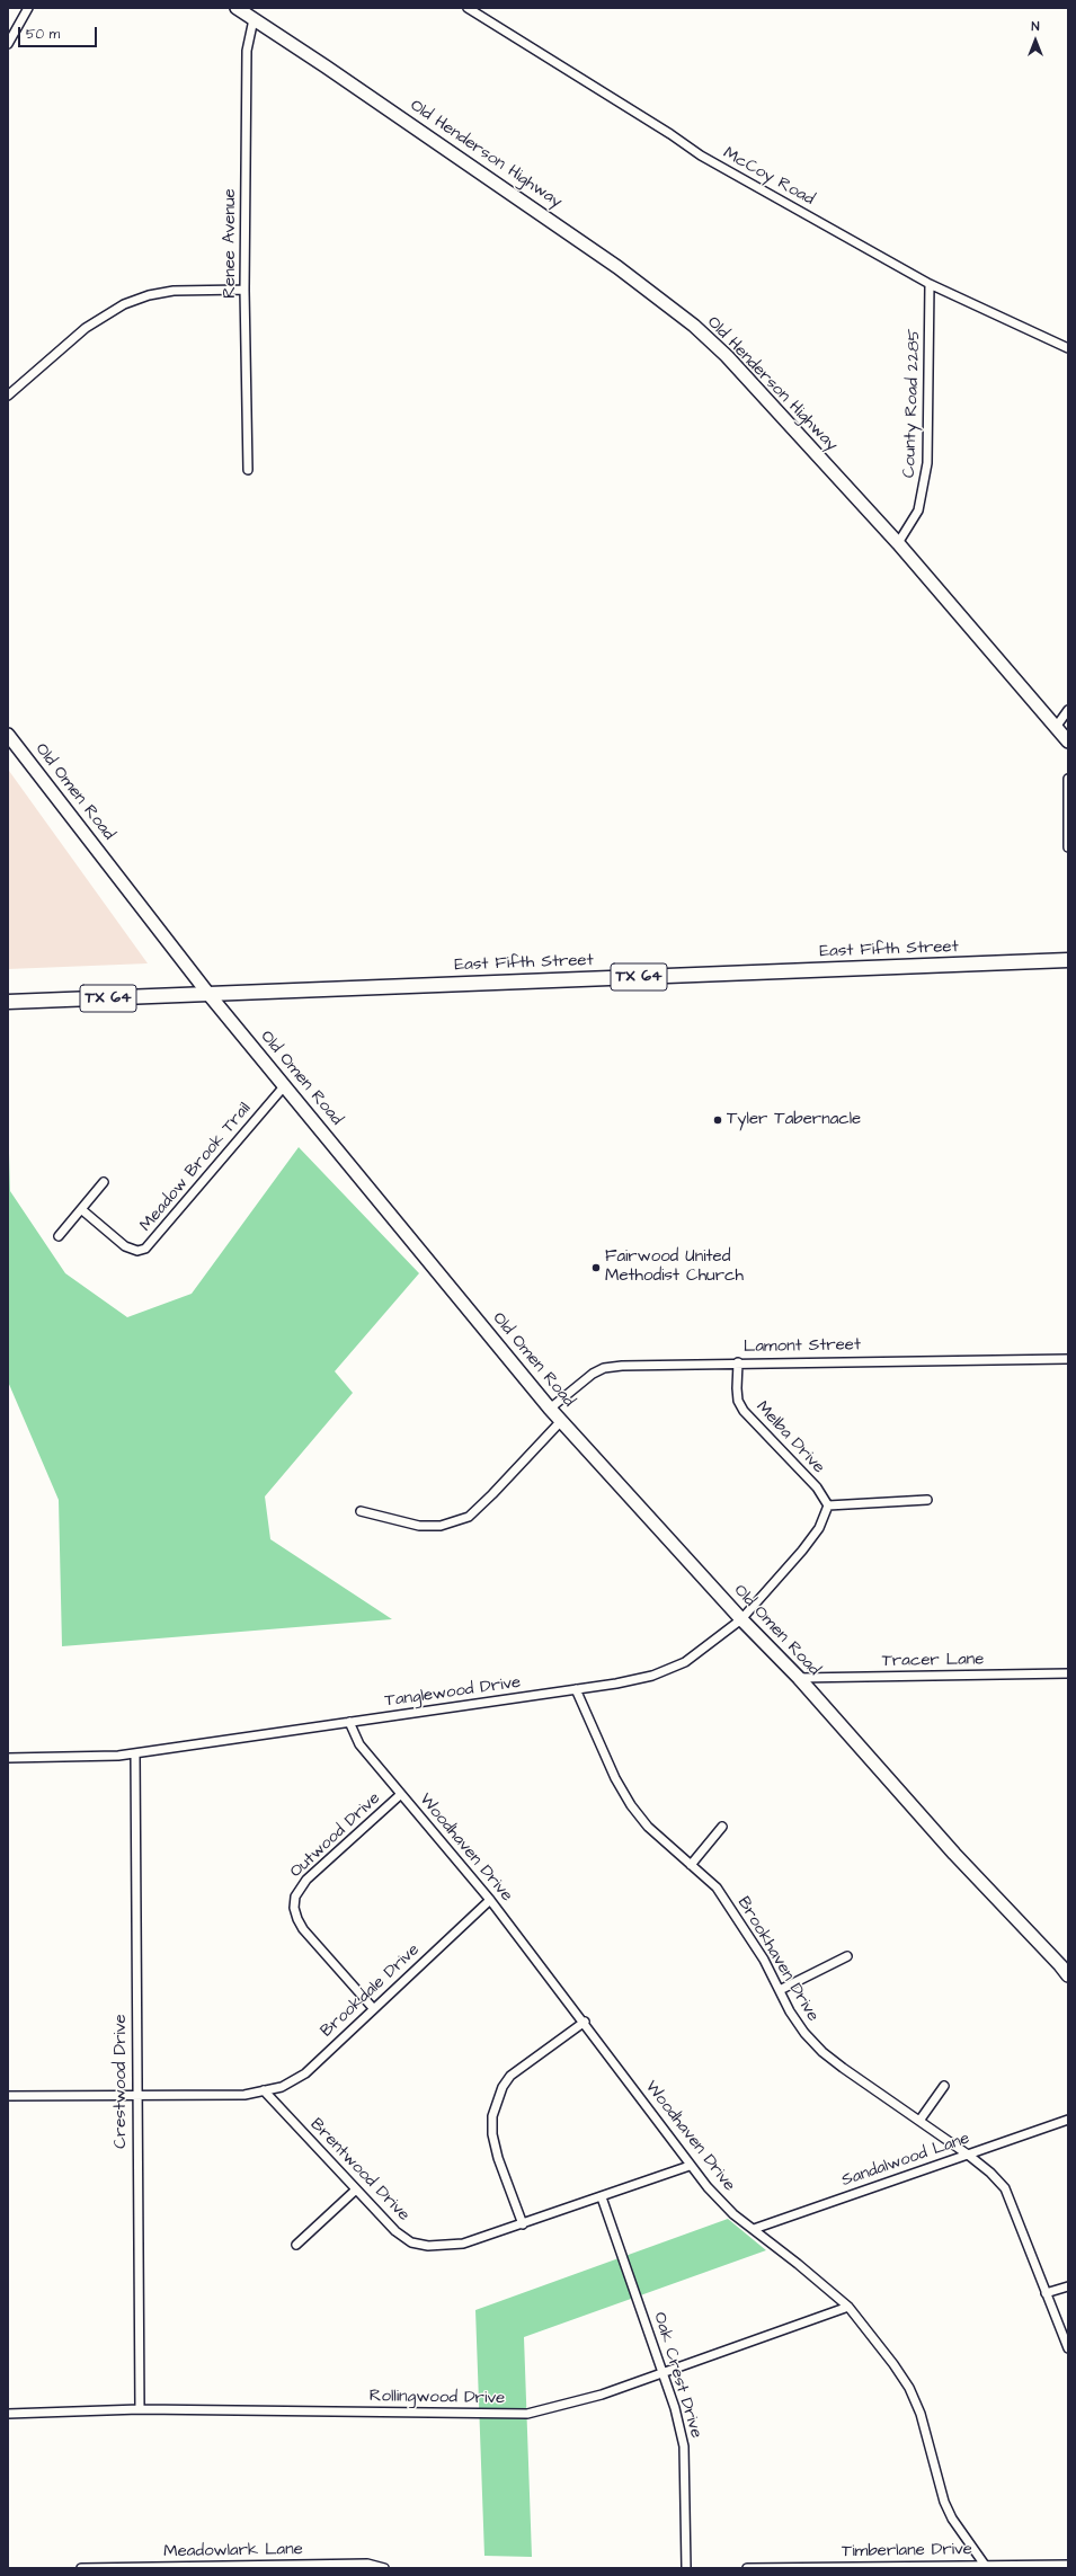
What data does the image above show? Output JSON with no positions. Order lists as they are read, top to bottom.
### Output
{
  "streets": {
    "main road": ["East Fifth Street", "TX 64"],
    "street": [
      "Old Henderson Highway",
      "McCoy Road",
      "Renee Avenue",
      "County Road 2285",
      "Old Omen Road",
      "Meadow Brook Trail",
      "Lamont Street",
      "Melba Drive",
      "Tracer Lane",
      "Tanglewood Drive",
      "Outwood Drive",
      "Woodhaven Drive",
      "Brookhaven Drive",
      "Brookdale Drive",
      "Crestwood Drive",
      "Sandalwood Lane",
      "Brentwood Drive",
      "Oak Crest Drive",
      "Rollingwood Drive",
      "Meadowlark Lane",
      "Timberlane Drive"
    ]
  },
  "crossings": [
    ["Old Henderson Highway", "Renee Avenue"],
    ["Old Henderson Highway", "County Road 2285"],
    ["McCoy Road", "County Road 2285"],
    ["Old Omen Road", "East Fifth Street"],
    ["Old Omen Road", "Meadow Brook Trail"],
    ["Old Omen Road", "Lamont Street"],
    ["Old Omen Road", "Tracer Lane"],
    ["Old Omen Road", "Tanglewood Drive"],
    ["Lamont Street", "Melba Drive"],
    ["Melba Drive", "Tanglewood Drive"],
    ["Tanglewood Drive", "Woodhaven Drive"],
    ["Tanglewood Drive", "Brookhaven Drive"],
    ["Tanglewood Drive", "Crestwood Drive"],
    ["Outwood Drive", "Woodhaven Drive"],
    ["Outwood Drive", "Brookdale Drive"],
    ["Woodhaven Drive", "Brookdale Drive"],
    ["Woodhaven Drive", "Sandalwood Lane"],
    ["Woodhaven Drive", "Brentwood Drive"],
    ["Woodhaven Drive", "Rollingwood Drive"],
    ["Woodhaven Drive", "Timberlane Drive"],
    ["Brookhaven Drive", "Sandalwood Lane"],
    ["Brookdale Drive", "Brentwood Drive"],
    ["Crestwood Drive", "Rollingwood Drive"],
    ["Brentwood Drive", "Oak Crest Drive"],
    ["Oak Crest Drive", "Rollingwood Drive"]
  ],
  "places": ["Tyler Tabernacle", "Fairwood United Methodist Church"],
  "scale_bar": "50 m",
  "north": "top"
}
